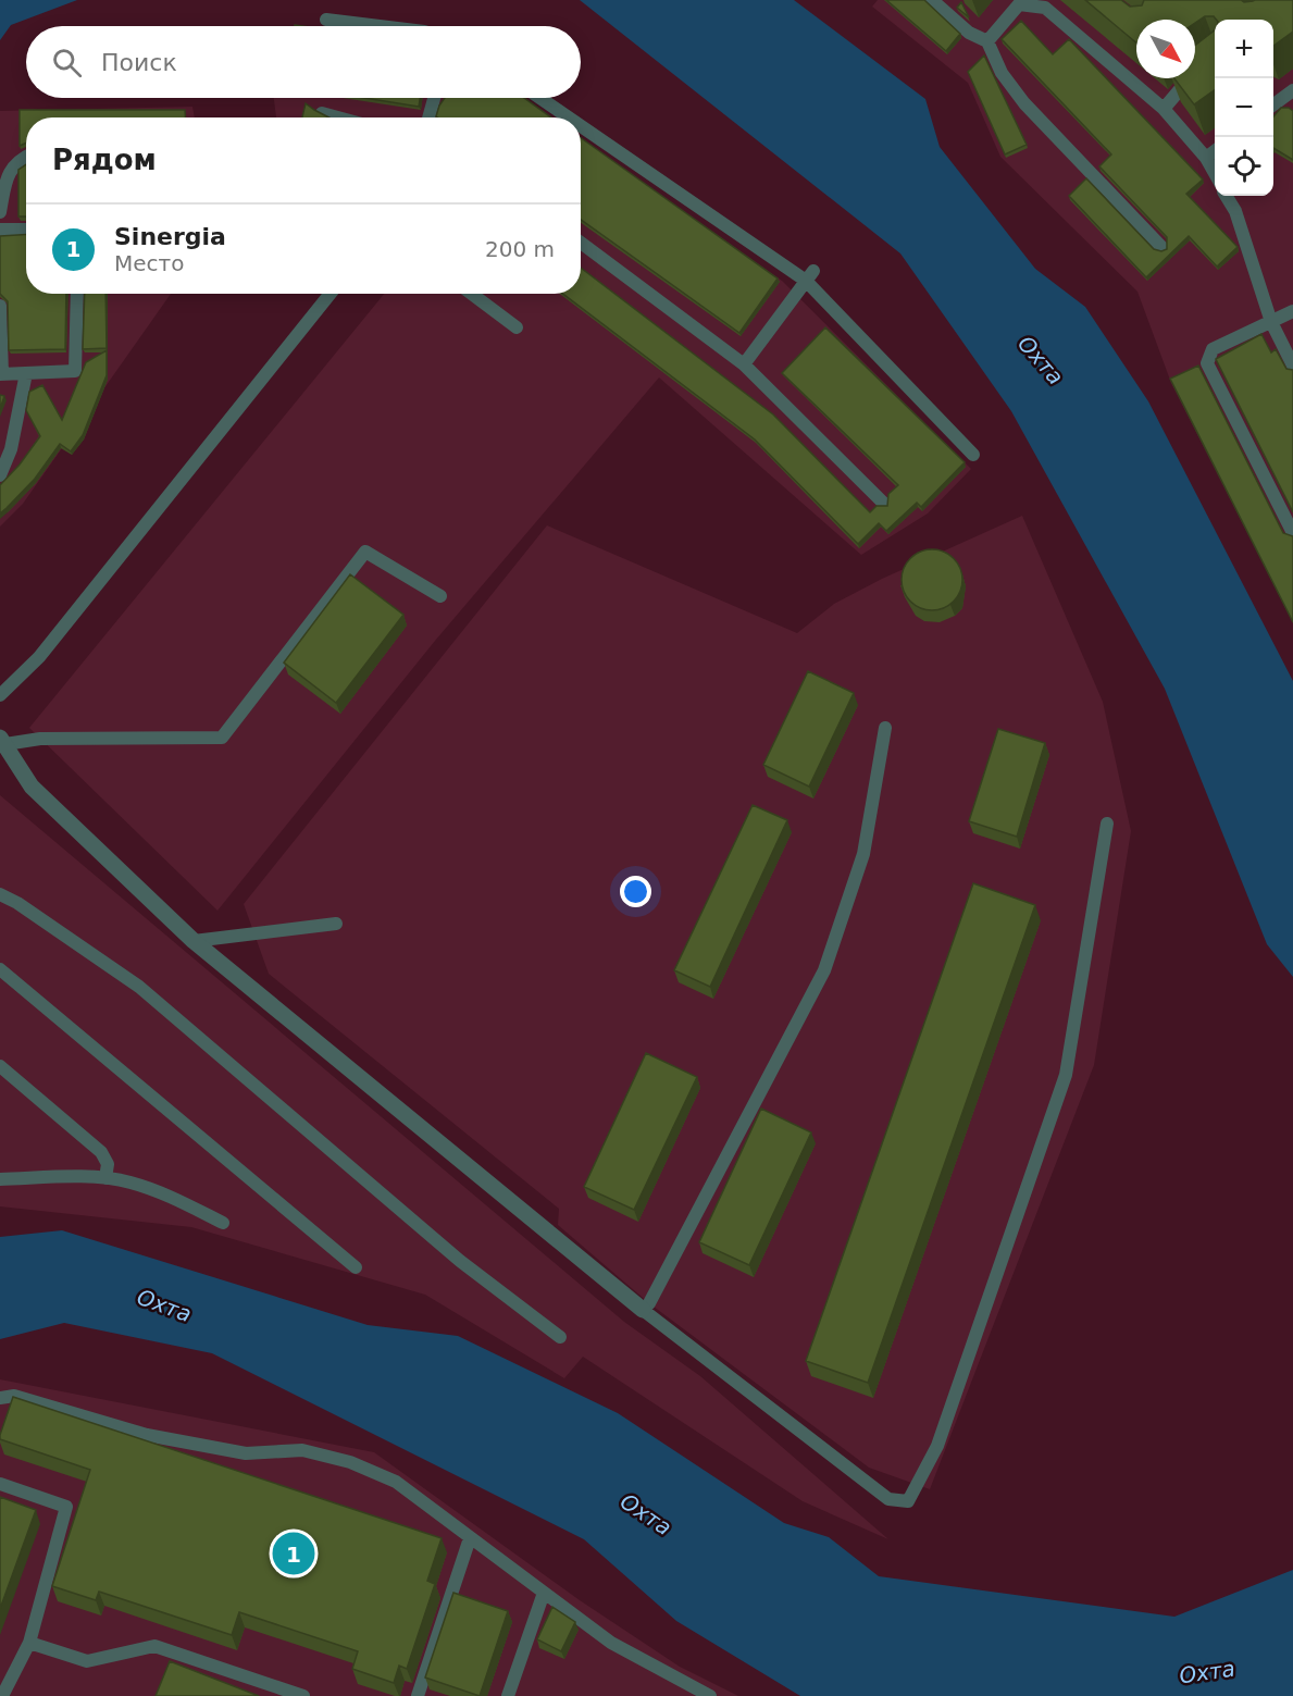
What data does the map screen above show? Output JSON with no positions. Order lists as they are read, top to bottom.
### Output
{
  "water": ["Охта"],
  "north": "bottom right",
  "page": {
    "map_buttons": ["+", "−"],
    "search": "Поиск",
    "heading": "Рядом",
    "list": [
      {
        "mark": "1",
        "name": "Sinergia",
        "note": "Место",
        "value": "200 m"
      }
    ],
    "pins": "1"
  }
}
